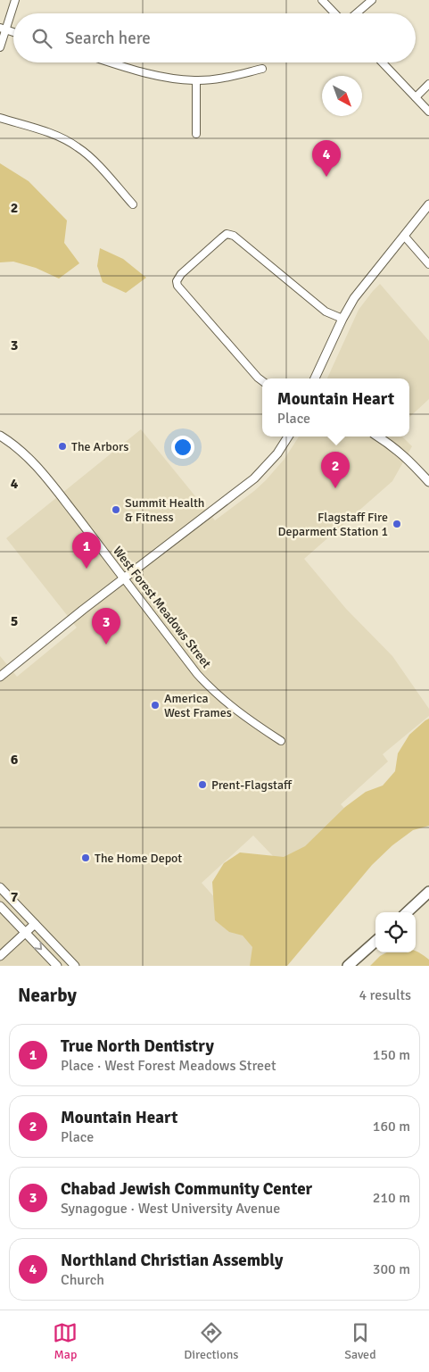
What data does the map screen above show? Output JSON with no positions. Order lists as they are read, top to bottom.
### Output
{
  "streets": {
    "street": ["West Forest Meadows Street"]
  },
  "places": [
    "The Arbors",
    "Summit Health & Fitness",
    "Flagstaff Fire Deparment Station 1",
    "America West Frames",
    "Prent-Flagstaff",
    "The Home Depot"
  ],
  "north": "bottom right",
  "page": {
    "search": "Search here",
    "pins": [
      "4",
      "2",
      "1",
      "3"
    ],
    "popup": ["Mountain Heart", "Place"],
    "heading": ["Nearby", "4 results"],
    "list": [
      {
        "mark": "1",
        "name": "True North Dentistry",
        "note": "Place · West Forest Meadows Street",
        "value": "150 m"
      },
      {
        "mark": "2",
        "name": "Mountain Heart",
        "note": "Place",
        "value": "160 m"
      },
      {
        "mark": "3",
        "name": "Chabad Jewish Community Center",
        "note": "Synagogue · West University Avenue",
        "value": "210 m"
      },
      {
        "mark": "4",
        "name": "Northland Christian Assembly",
        "note": "Church",
        "value": "300 m"
      }
    ],
    "nav": ["Map", "Directions", "Saved"]
  },
  "grid": {
    "rows": [
      "2",
      "3",
      "4",
      "5",
      "6",
      "7"
    ]
  }
}
